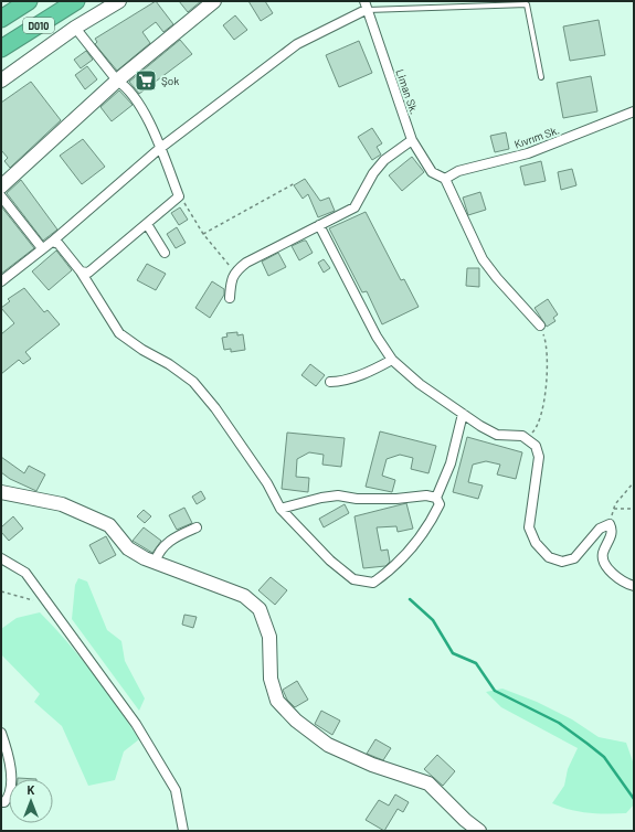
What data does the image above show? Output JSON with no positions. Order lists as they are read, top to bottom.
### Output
{
  "streets": {
    "highway": ["D010"],
    "street": ["Liman Sk.", "Kıvrım Sk."]
  },
  "crossings": [
    ["Liman Sk.", "Kıvrım Sk."]
  ],
  "places": {
    "supermarket": ["Şok"]
  },
  "north": "top"
}
